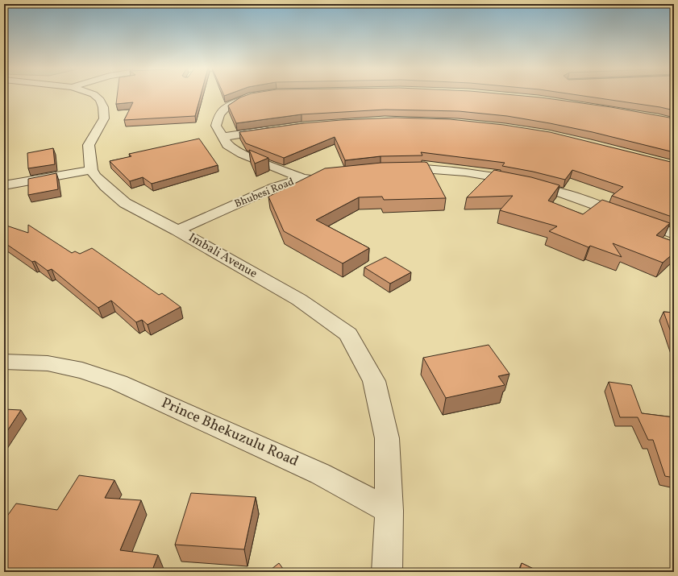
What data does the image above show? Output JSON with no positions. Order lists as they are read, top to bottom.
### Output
{
  "streets": {
    "street": ["Bhubesi Road", "Imbali Avenue", "Prince Bhekuzulu Road"]
  },
  "crossings": [
    ["Bhubesi Road", "Imbali Avenue"],
    ["Imbali Avenue", "Prince Bhekuzulu Road"]
  ]
}
